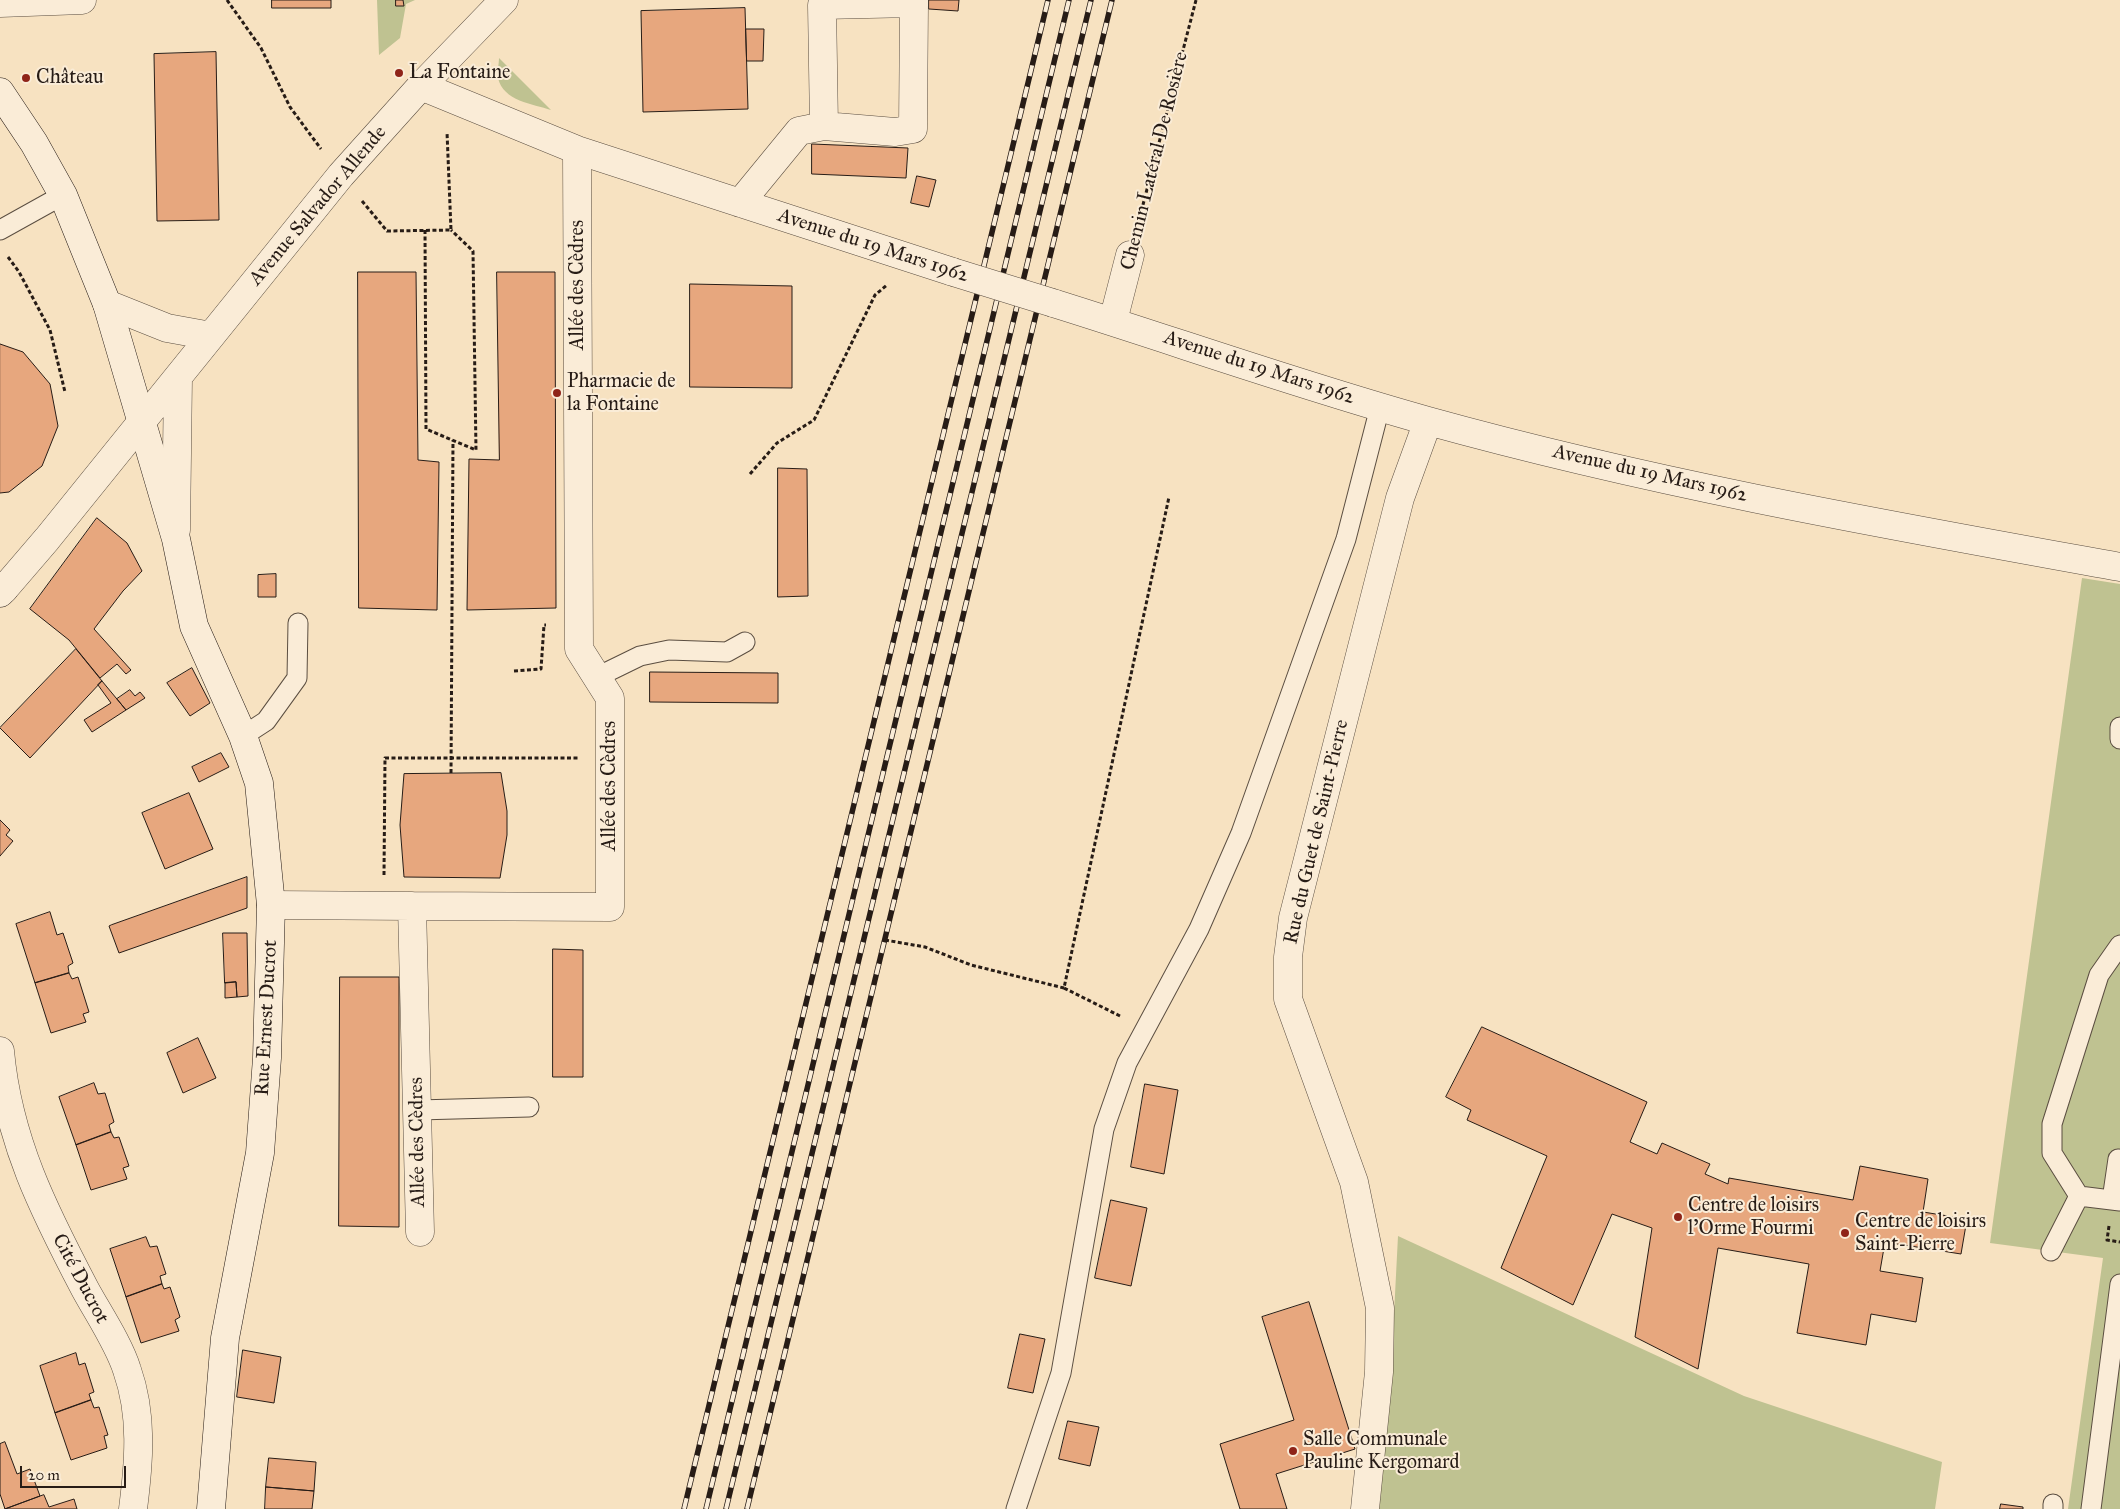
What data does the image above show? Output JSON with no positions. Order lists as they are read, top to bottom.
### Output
{
  "streets": {
    "street": [
      "Chemin Latéral De Rosière",
      "Avenue Salvador Allende",
      "Avenue du 19 Mars 1962",
      "Allée des Cèdres",
      "Rue du Guet de Saint-Pierre",
      "Rue Ernest Ducrot",
      "Cité Ducrot"
    ]
  },
  "crossings": [
    ["Chemin Latéral De Rosière", "Avenue du 19 Mars 1962"],
    ["Avenue Salvador Allende", "Avenue du 19 Mars 1962"],
    ["Avenue du 19 Mars 1962", "Allée des Cèdres"],
    ["Avenue du 19 Mars 1962", "Rue du Guet de Saint-Pierre"]
  ],
  "places": [
    "La Fontaine",
    "Château",
    "Pharmacie de la Fontaine",
    "Centre de loisirs l'Orme Fourmi",
    "Centre de loisirs Saint-Pierre",
    "Salle Communale Pauline Kergomard"
  ],
  "scale_bar": "20 m"
}
